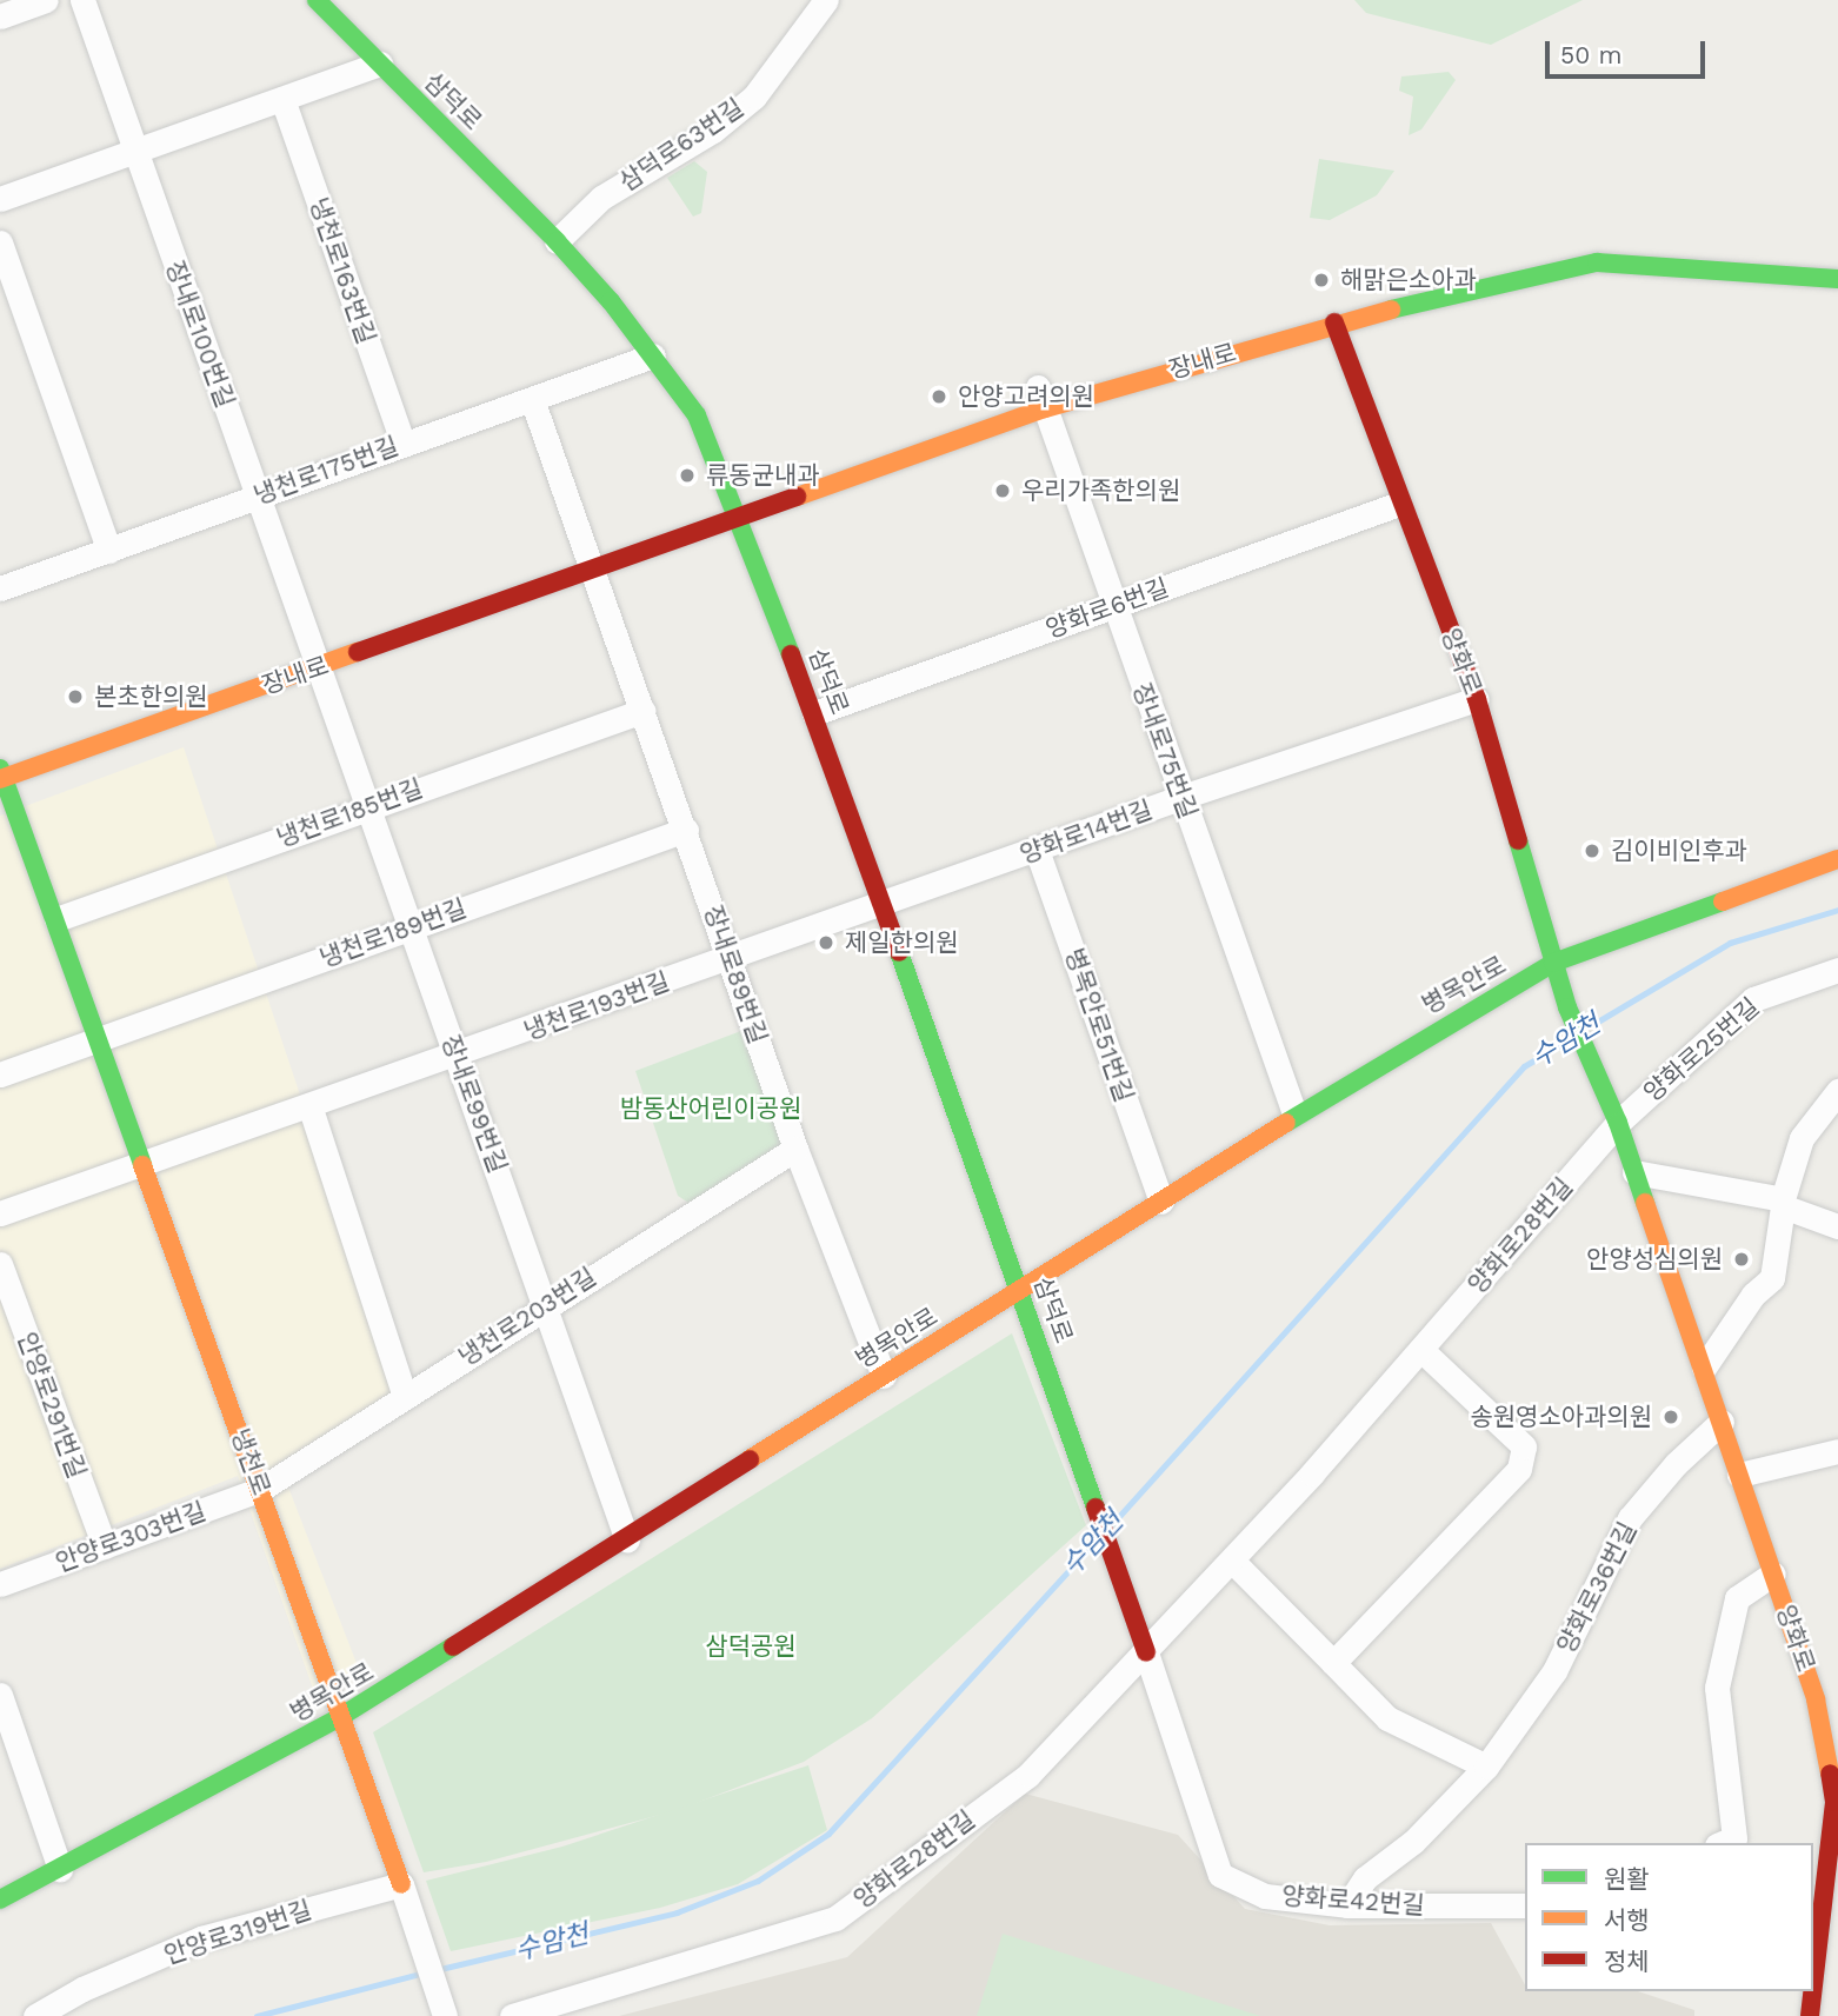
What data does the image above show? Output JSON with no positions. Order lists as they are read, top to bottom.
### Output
{
  "streets": {
    "street": [
      "삼덕로",
      "삼덕로63번길",
      "냉천로163번길",
      "장내로100번길",
      "장내로",
      "냉천로175번길",
      "양화로6번길",
      "양화로",
      "장내로75번길",
      "냉천로185번길",
      "양화로14번길",
      "냉천로189번길",
      "장내로89번길",
      "병목안로",
      "냉천로193번길",
      "병목안로51번길",
      "양화로25번길",
      "장내로99번길",
      "양화로28번길",
      "냉천로203번길",
      "안양로291번길",
      "냉천로",
      "안양로303번길",
      "양화로36번길",
      "양화로42번길",
      "안양로319번길"
    ]
  },
  "crossings": [
    ["삼덕로", "삼덕로63번길"],
    ["삼덕로", "장내로"],
    ["삼덕로", "냉천로175번길"],
    ["삼덕로", "양화로6번길"],
    ["삼덕로", "양화로14번길"],
    ["삼덕로", "병목안로"],
    ["삼덕로", "냉천로193번길"],
    ["삼덕로", "양화로28번길"],
    ["삼덕로", "양화로42번길"],
    ["냉천로163번길", "냉천로175번길"],
    ["장내로100번길", "장내로"],
    ["장내로100번길", "냉천로175번길"],
    ["장내로100번길", "장내로99번길"],
    ["장내로", "양화로"],
    ["장내로", "장내로75번길"],
    ["장내로", "장내로89번길"],
    ["장내로", "장내로99번길"],
    ["장내로", "냉천로"],
    ["양화로6번길", "양화로"],
    ["양화로6번길", "장내로75번길"],
    ["양화로", "양화로14번길"],
    ["양화로", "병목안로"],
    ["양화로", "양화로25번길"],
    ["양화로", "양화로28번길"],
    ["양화로", "양화로36번길"],
    ["장내로75번길", "양화로14번길"],
    ["장내로75번길", "병목안로"],
    ["냉천로185번길", "장내로89번길"],
    ["냉천로185번길", "장내로99번길"],
    ["냉천로185번길", "냉천로"],
    ["양화로14번길", "냉천로193번길"],
    ["양화로14번길", "병목안로51번길"],
    ["냉천로189번길", "장내로89번길"],
    ["냉천로189번길", "장내로99번길"],
    ["냉천로189번길", "냉천로"],
    ["장내로89번길", "병목안로"],
    ["장내로89번길", "냉천로193번길"],
    ["장내로89번길", "냉천로203번길"],
    ["병목안로", "병목안로51번길"],
    ["병목안로", "장내로99번길"],
    ["병목안로", "냉천로"],
    ["냉천로193번길", "장내로99번길"],
    ["냉천로193번길", "냉천로"],
    ["양화로25번길", "양화로28번길"],
    ["장내로99번길", "냉천로203번길"],
    ["양화로28번길", "양화로42번길"],
    ["냉천로203번길", "냉천로"],
    ["냉천로203번길", "안양로303번길"],
    ["안양로291번길", "안양로303번길"],
    ["냉천로", "안양로303번길"],
    ["냉천로", "안양로319번길"],
    ["양화로36번길", "양화로42번길"]
  ],
  "water": ["수암천"],
  "parks": ["밤동산어린이공원", "삼덕공원"],
  "places": [
    "해맑은소아과",
    "안양고려의원",
    "류동균내과",
    "우리가족한의원",
    "본초한의원",
    "김이비인후과",
    "제일한의원",
    "안양성심의원",
    "송원영소아과의원"
  ],
  "legend": ["원활", "서행", "정체"],
  "scale_bar": "50 m"
}
